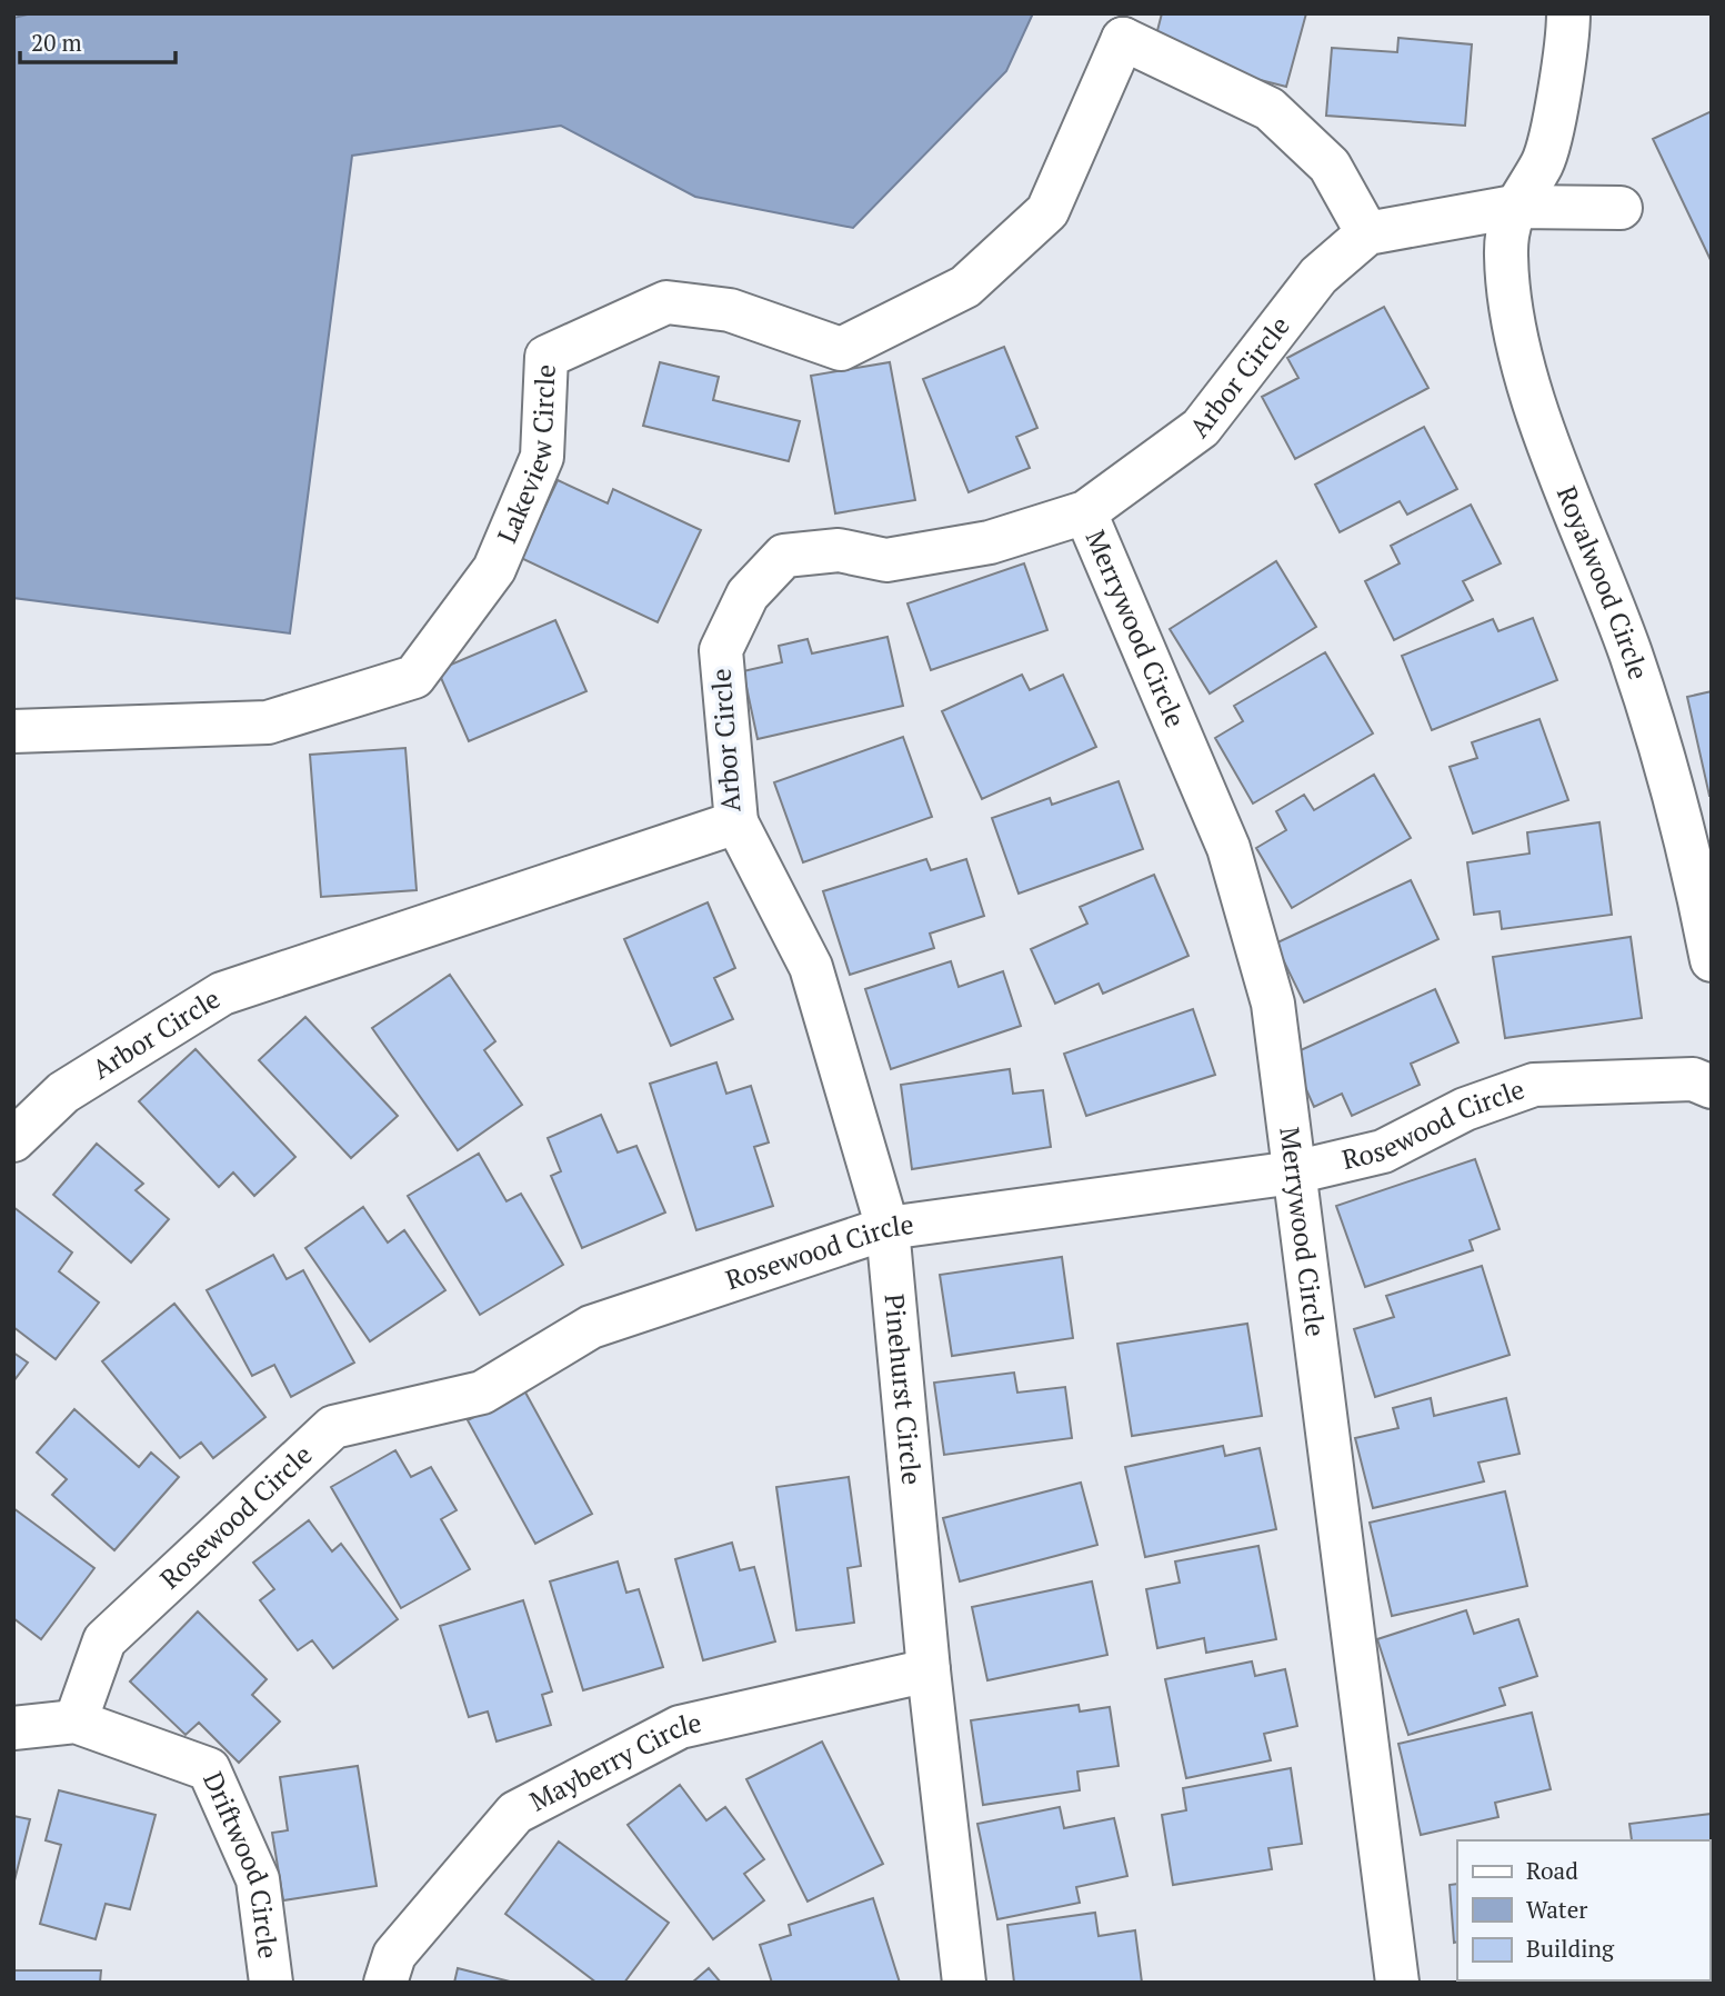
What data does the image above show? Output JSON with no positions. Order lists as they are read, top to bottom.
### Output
{
  "streets": {
    "street": [
      "Arbor Circle",
      "Lakeview Circle",
      "Royalwood Circle",
      "Merrywood Circle",
      "Rosewood Circle",
      "Pinehurst Circle",
      "Mayberry Circle",
      "Driftwood Circle"
    ]
  },
  "crossings": [
    ["Arbor Circle", "Merrywood Circle"],
    ["Arbor Circle", "Pinehurst Circle"],
    ["Merrywood Circle", "Rosewood Circle"],
    ["Rosewood Circle", "Pinehurst Circle"],
    ["Rosewood Circle", "Driftwood Circle"],
    ["Pinehurst Circle", "Mayberry Circle"]
  ],
  "legend": ["Road", "Water", "Building"],
  "scale_bar": "20 m"
}
